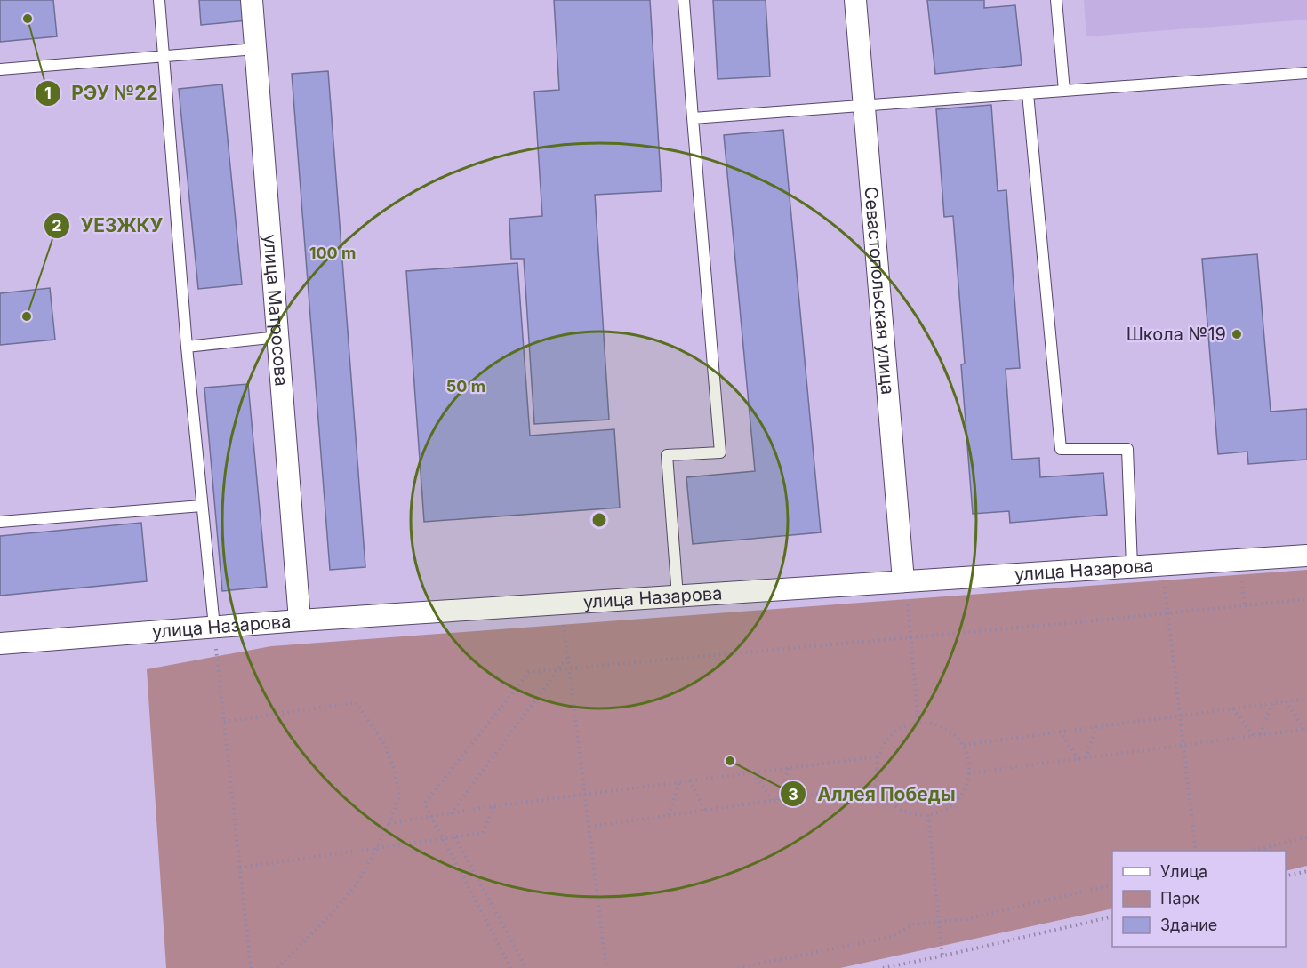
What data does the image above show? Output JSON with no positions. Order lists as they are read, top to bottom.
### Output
{
  "streets": {
    "street": ["Севастопольская улица", "улица Матросова", "улица Назарова"]
  },
  "crossings": [
    ["Севастопольская улица", "улица Назарова"],
    ["улица Матросова", "улица Назарова"]
  ],
  "places": [
    "РЭУ №22",
    "УЕЗЖКУ",
    "Школа №19",
    "Аллея Победы"
  ],
  "legend": ["Улица", "Парк", "Здание"],
  "rings": ["100 m", "50 m"]
}
